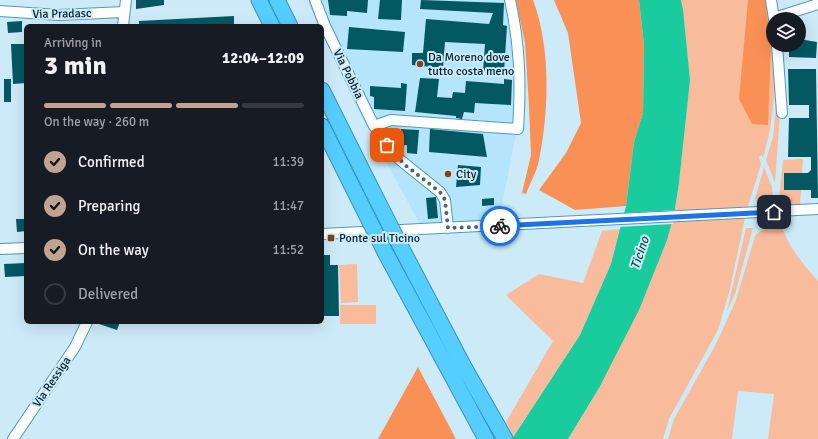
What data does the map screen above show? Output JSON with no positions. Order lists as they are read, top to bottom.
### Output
{
  "streets": {
    "street": ["Via Pradasc", "Via Pobbia", "Via Ressiga"]
  },
  "water": ["Ticino"],
  "places": {
    "other": ["Da Moreno dove tutto costa meno", "City"],
    "transit": ["Ponte sul Ticino"]
  },
  "page": {
    "heading": ["3 min", "Arriving in", "12:04–12:09"],
    "bar": "On the way · 260 m",
    "list": [
      ["Confirmed", "11:39"],
      ["Preparing", "11:47"],
      ["On the way", "11:52"],
      "Delivered"
    ]
  }
}
